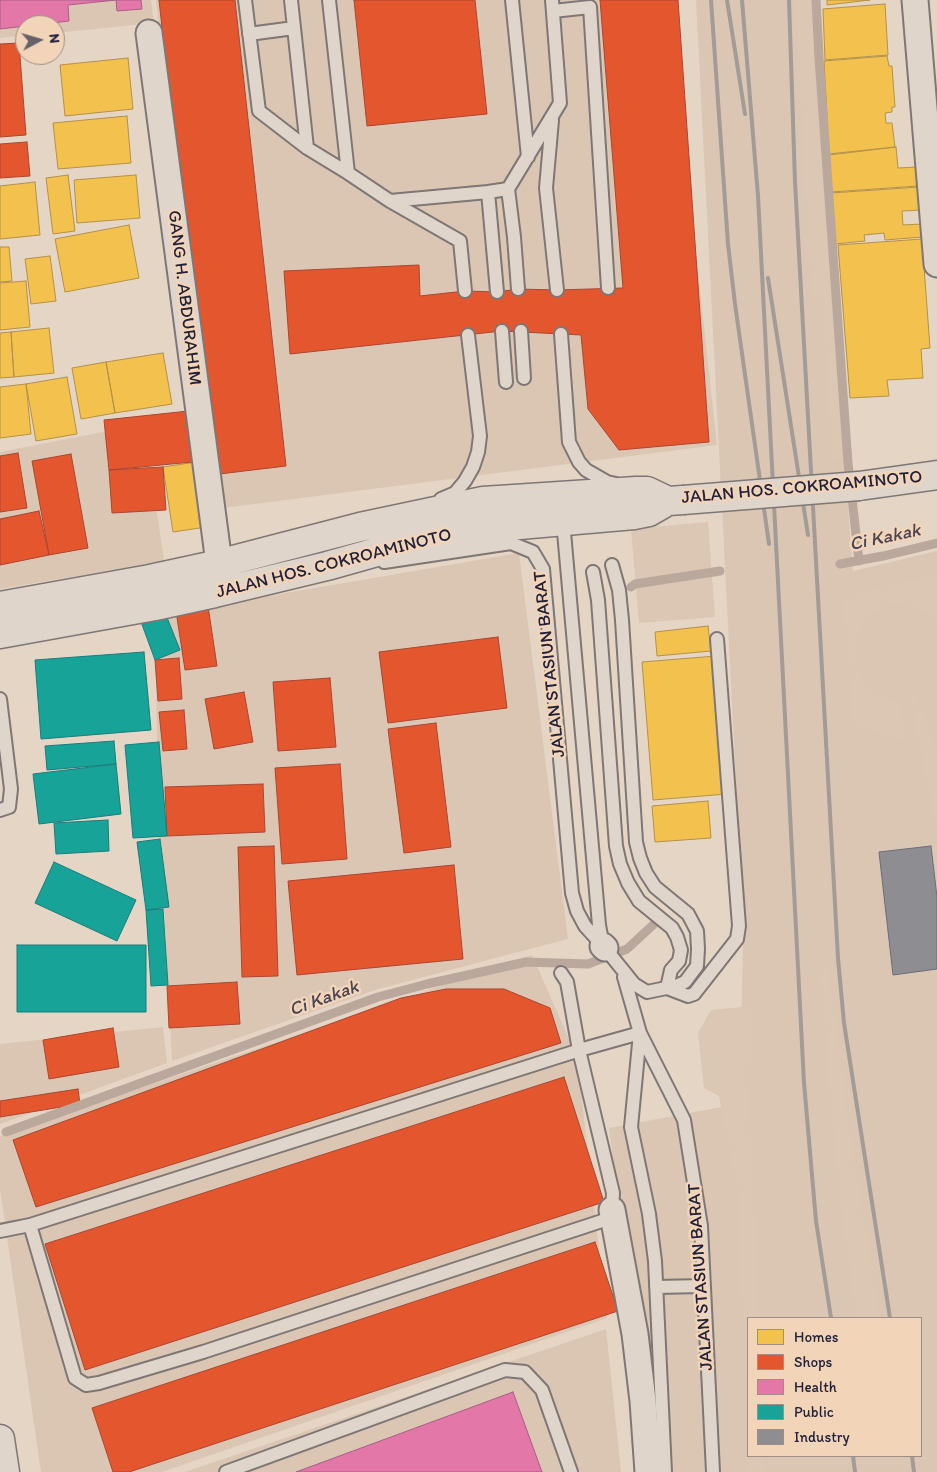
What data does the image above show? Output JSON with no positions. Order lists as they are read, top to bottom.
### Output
{
  "streets": {
    "main road": ["JALAN HOS. COKROAMINOTO"],
    "street": ["GANG H. ABDURAHIM"],
    "lane": ["JALAN STASIUN BARAT"]
  },
  "crossings": [
    ["GANG H. ABDURAHIM", "JALAN HOS. COKROAMINOTO"],
    ["JALAN HOS. COKROAMINOTO", "JALAN STASIUN BARAT"]
  ],
  "water": ["Ci Kakak"],
  "legend": [
    "Homes",
    "Shops",
    "Health",
    "Public",
    "Industry"
  ],
  "north": "right"
}
